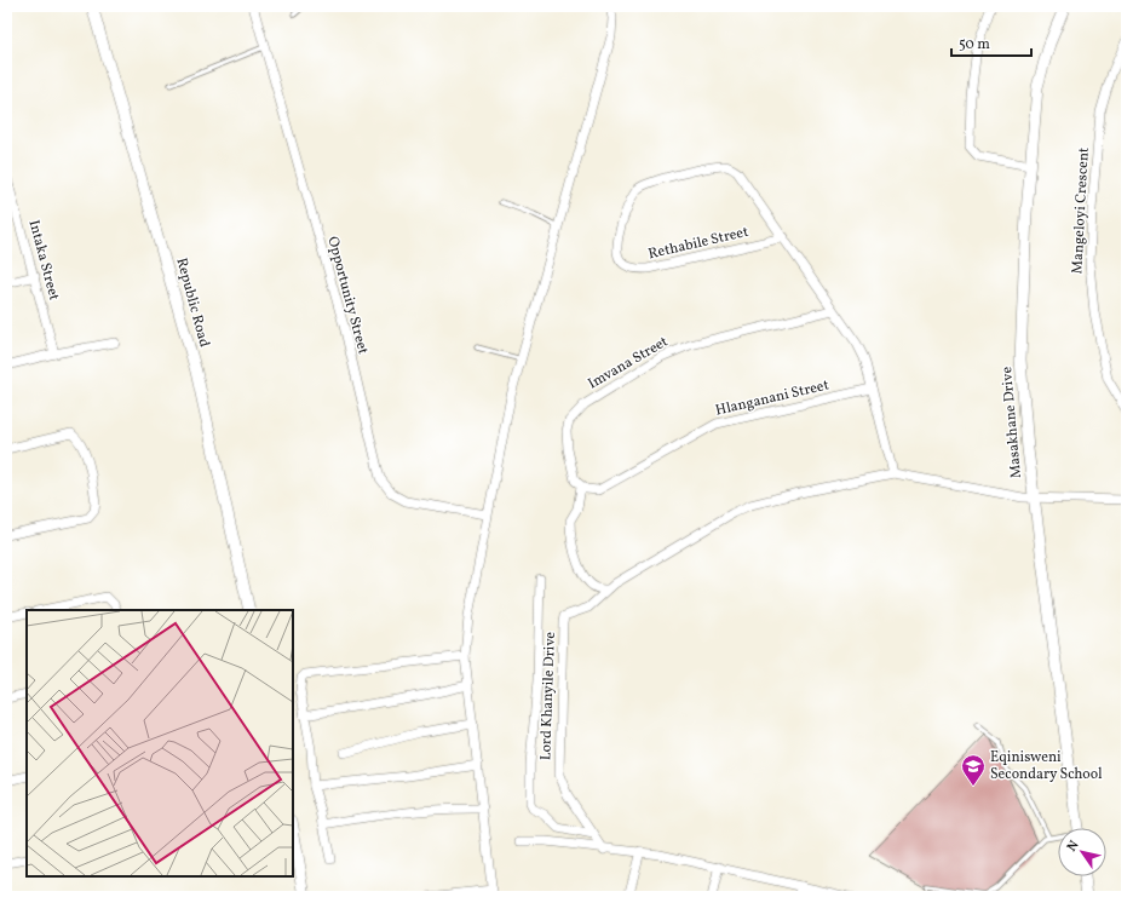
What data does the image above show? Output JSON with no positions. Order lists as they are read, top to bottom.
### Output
{
  "streets": {
    "street": [
      "Mangeloyi Crescent",
      "Rethabile Street",
      "Intaka Street",
      "Opportunity Street",
      "Republic Road",
      "Imvana Street",
      "Hlanganani Street",
      "Masakhane Drive",
      "Lord Khanyile Drive"
    ]
  },
  "crossings": [
    ["Rethabile Street", "Imvana Street"],
    ["Rethabile Street", "Hlanganani Street"],
    ["Rethabile Street", "Lord Khanyile Drive"],
    ["Imvana Street", "Hlanganani Street"],
    ["Masakhane Drive", "Lord Khanyile Drive"]
  ],
  "places": {
    "school or university": ["Eqinisweni Secondary School"]
  },
  "scale_bar": "50 m",
  "north": "top left"
}
